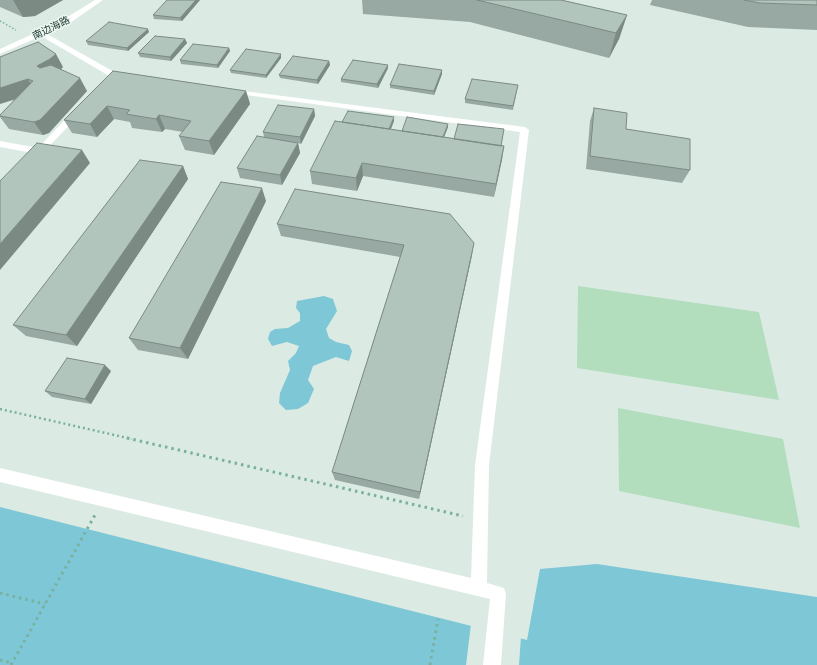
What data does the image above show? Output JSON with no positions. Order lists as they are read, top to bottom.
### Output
{
  "streets": {
    "street": ["南边海路"]
  }
}
